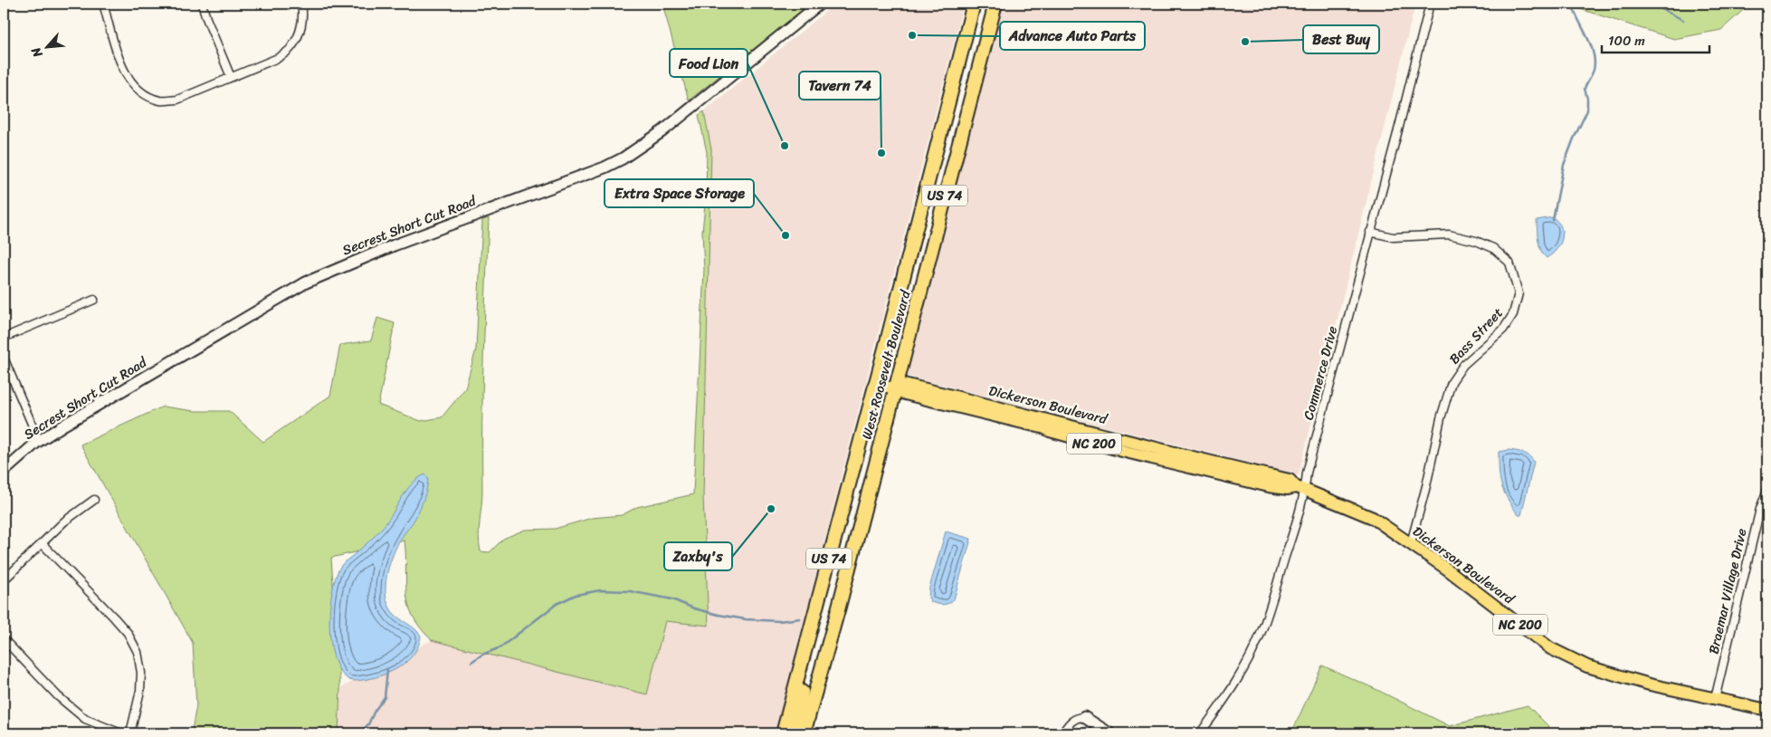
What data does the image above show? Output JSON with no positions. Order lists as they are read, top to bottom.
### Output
{
  "streets": {
    "highway": ["US 74", "West Roosevelt Boulevard"],
    "main road": ["Secrest Short Cut Road", "Dickerson Boulevard", "NC 200"],
    "street": ["Bass Street", "Commerce Drive", "Braemar Village Drive"]
  },
  "crossings": [
    ["Bass Street", "Commerce Drive"],
    ["Bass Street", "Dickerson Boulevard"],
    ["West Roosevelt Boulevard", "Dickerson Boulevard"],
    ["Commerce Drive", "Dickerson Boulevard"],
    ["Dickerson Boulevard", "NC 200"],
    ["Dickerson Boulevard", "Braemar Village Drive"]
  ],
  "places": [
    "Advance Auto Parts",
    "Best Buy",
    "Food Lion",
    "Tavern 74",
    "Extra Space Storage",
    "Zaxby's"
  ],
  "scale_bar": "100 m",
  "north": "bottom left"
}
